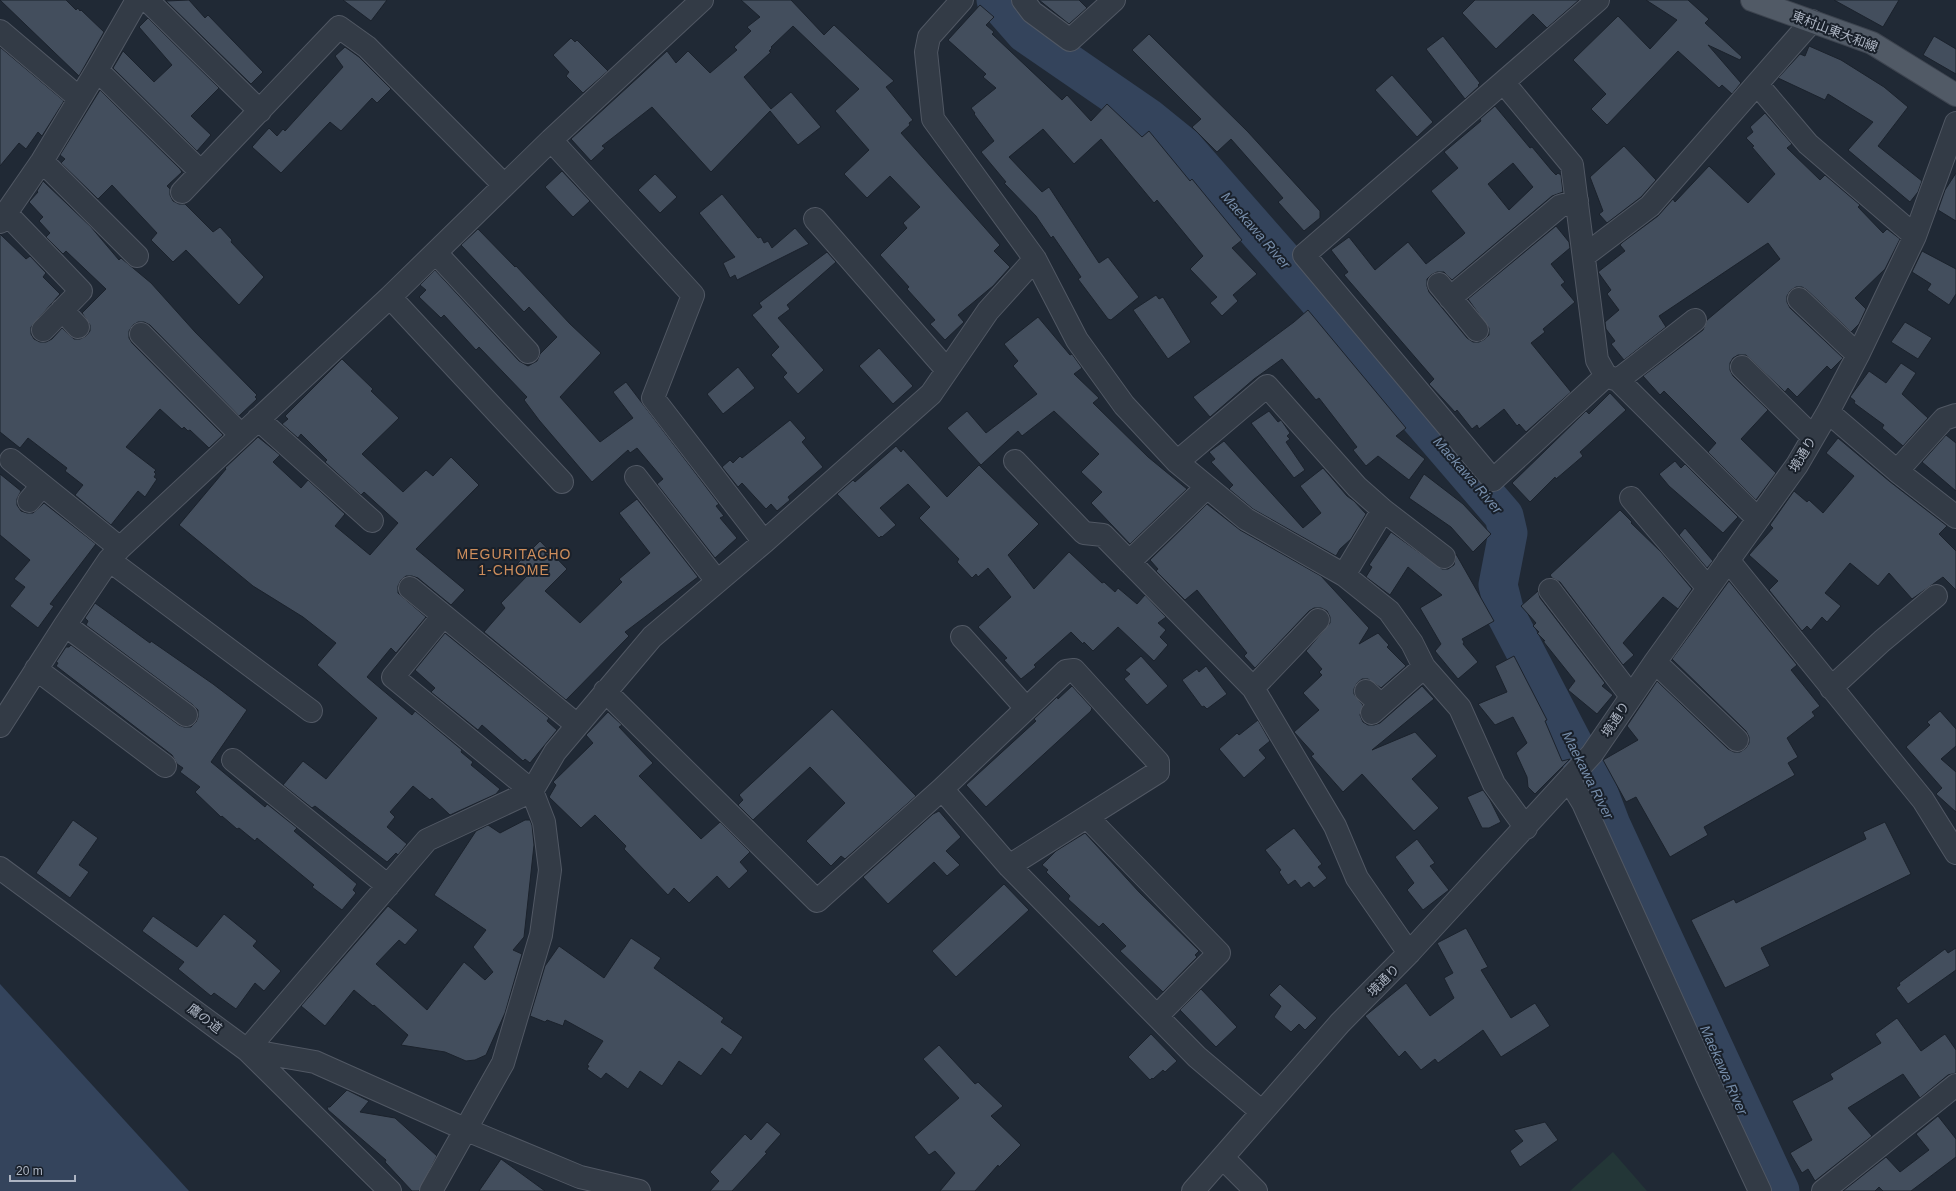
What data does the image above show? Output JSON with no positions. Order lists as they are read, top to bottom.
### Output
{
  "streets": {
    "main road": ["東村山東大和線"],
    "street": ["境通り", "鷹の道"]
  },
  "districts": ["MEGURITACHO 1-CHOME"],
  "water": ["Maekawa River"],
  "scale_bar": "20 m"
}
